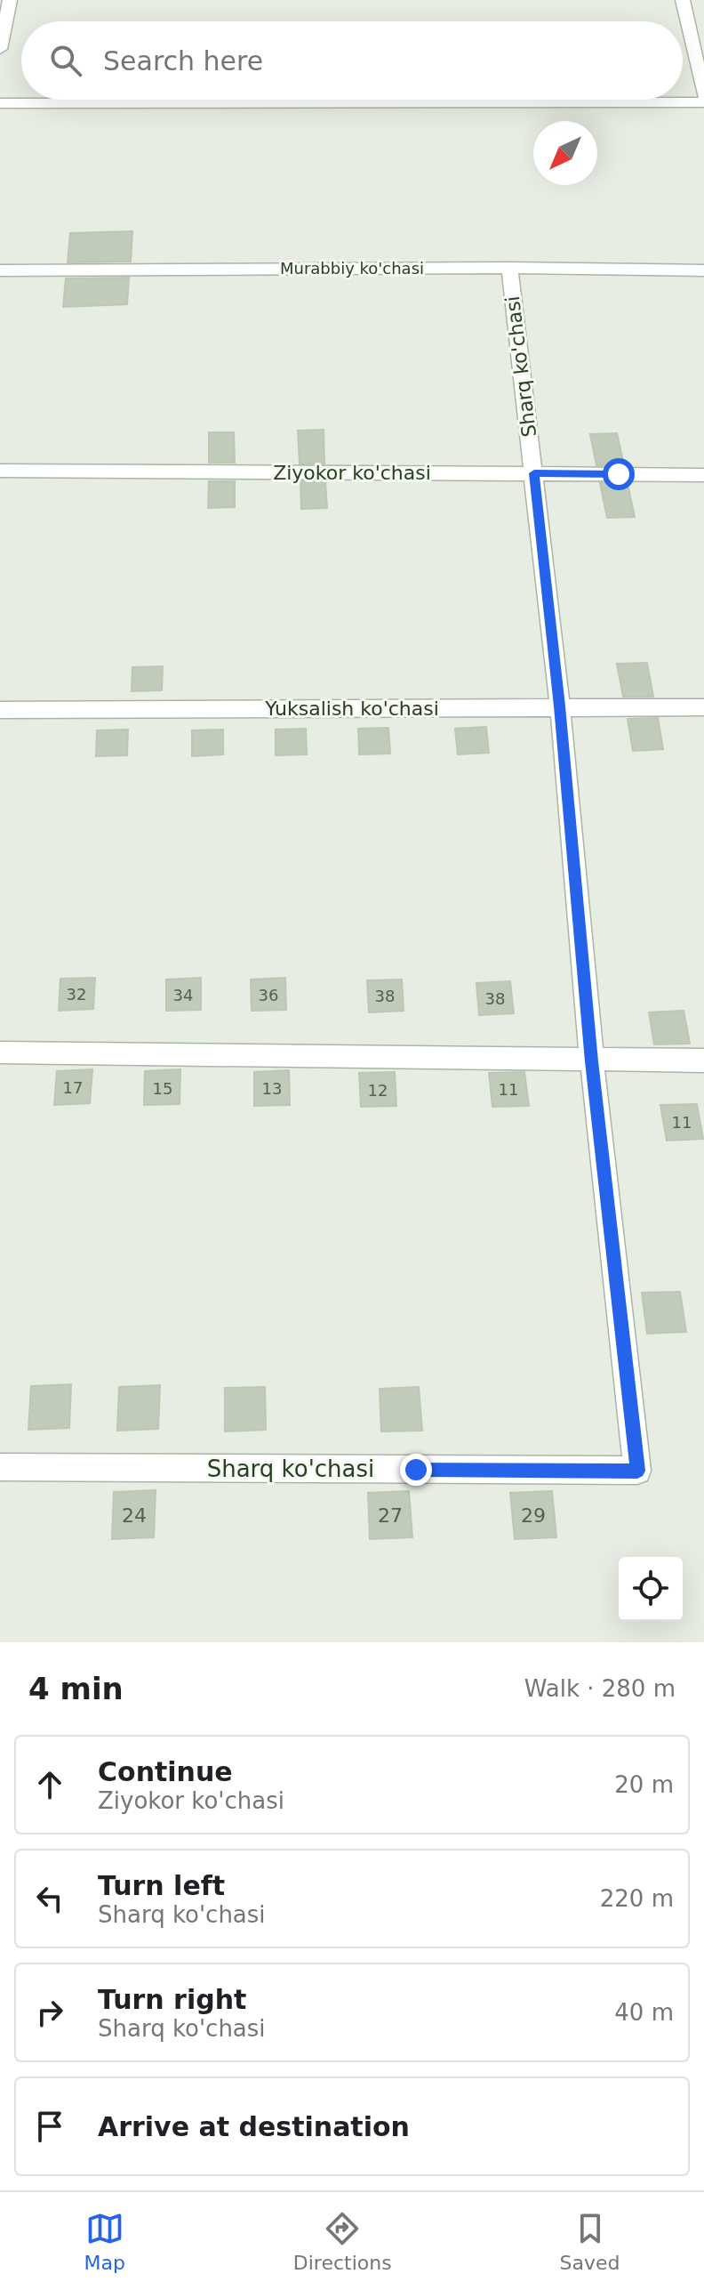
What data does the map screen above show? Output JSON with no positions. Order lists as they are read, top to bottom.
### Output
{
  "streets": {
    "street": [
      "Murabbiy ko'chasi",
      "Sharq ko'chasi",
      "Ziyokor ko'chasi",
      "Yuksalish ko'chasi"
    ]
  },
  "crossings": [
    ["Murabbiy ko'chasi", "Sharq ko'chasi"],
    ["Sharq ko'chasi", "Ziyokor ko'chasi"],
    ["Sharq ko'chasi", "Yuksalish ko'chasi"]
  ],
  "house_numbers": [
    "32",
    "34",
    "36",
    "38",
    "38",
    "17",
    "15",
    "13",
    "11",
    "12",
    "11",
    "24",
    "27",
    "29"
  ],
  "north": "bottom left",
  "page": {
    "search": "Search here",
    "heading": ["4 min", "Walk · 280 m"],
    "list": [
      ["Continue", "Ziyokor ko'chasi", "20 m"],
      ["Turn left", "Sharq ko'chasi", "220 m"],
      ["Turn right", "Sharq ko'chasi", "40 m"],
      "Arrive at destination"
    ],
    "nav": ["Map", "Directions", "Saved"]
  }
}
